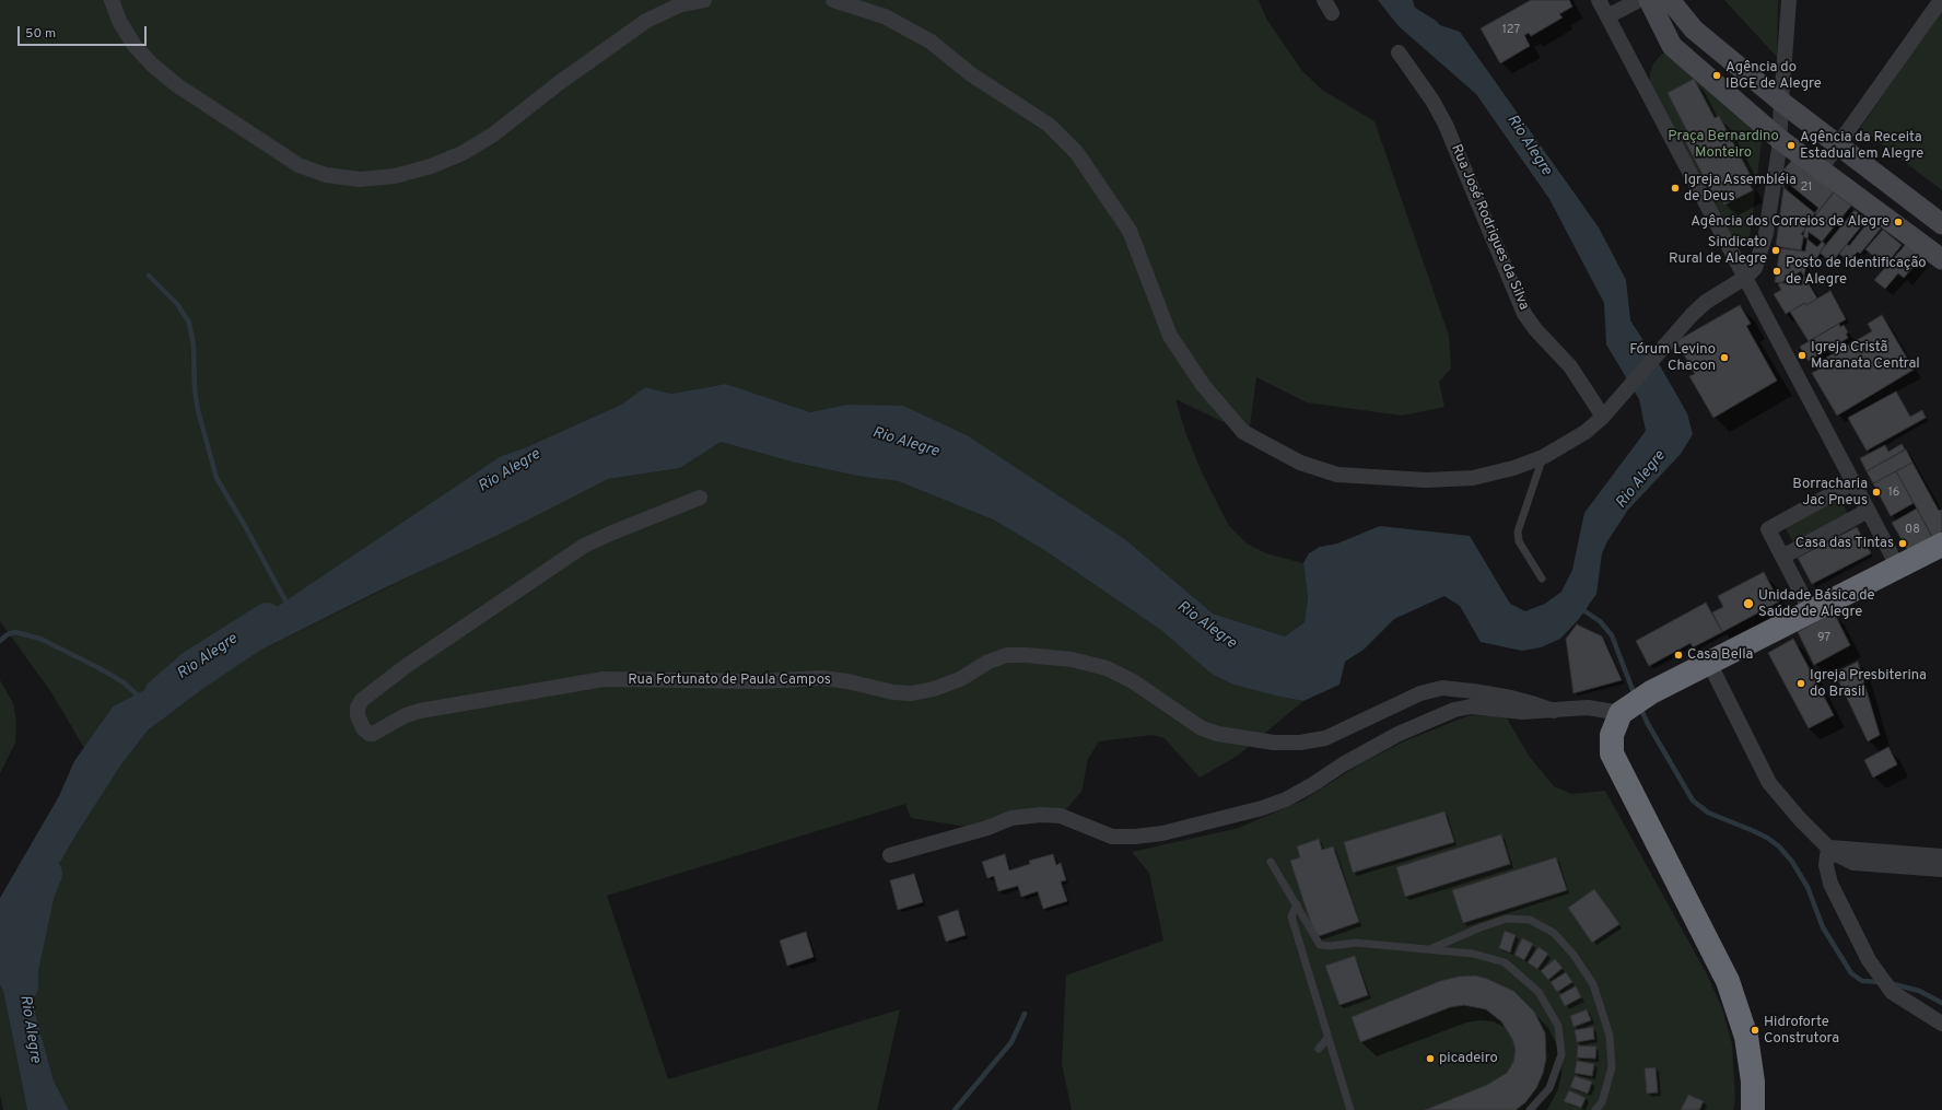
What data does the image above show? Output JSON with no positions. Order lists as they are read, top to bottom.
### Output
{
  "streets": {
    "street": ["Rua José Rodrigues da Silva", "Rua Fortunato de Paula Campos"]
  },
  "water": ["Rio Alegre"],
  "parks": ["Praça Bernardino Monteiro"],
  "places": [
    "Agência do IBGE de Alegre",
    "Agência da Receita Estadual em Alegre",
    "Igreja Assembléia de Deus",
    "Agência dos Correios de Alegre",
    "Sindicato Rural de Alegre",
    "Posto de Identificação de Alegre",
    "Igreja Cristã Maranata Central",
    "Fórum Levino Chacon",
    "Borracharia Jac Pneus",
    "Casa das Tintas",
    "Unidade Básica de Saúde de Alegre",
    "Casa Bella",
    "Igreja Presbiterina do Brasil",
    "Hidroforte Construtora",
    "picadeiro"
  ],
  "house_numbers": [
    "127",
    "21",
    "16",
    "08",
    "97"
  ],
  "scale_bar": "50 m"
}
